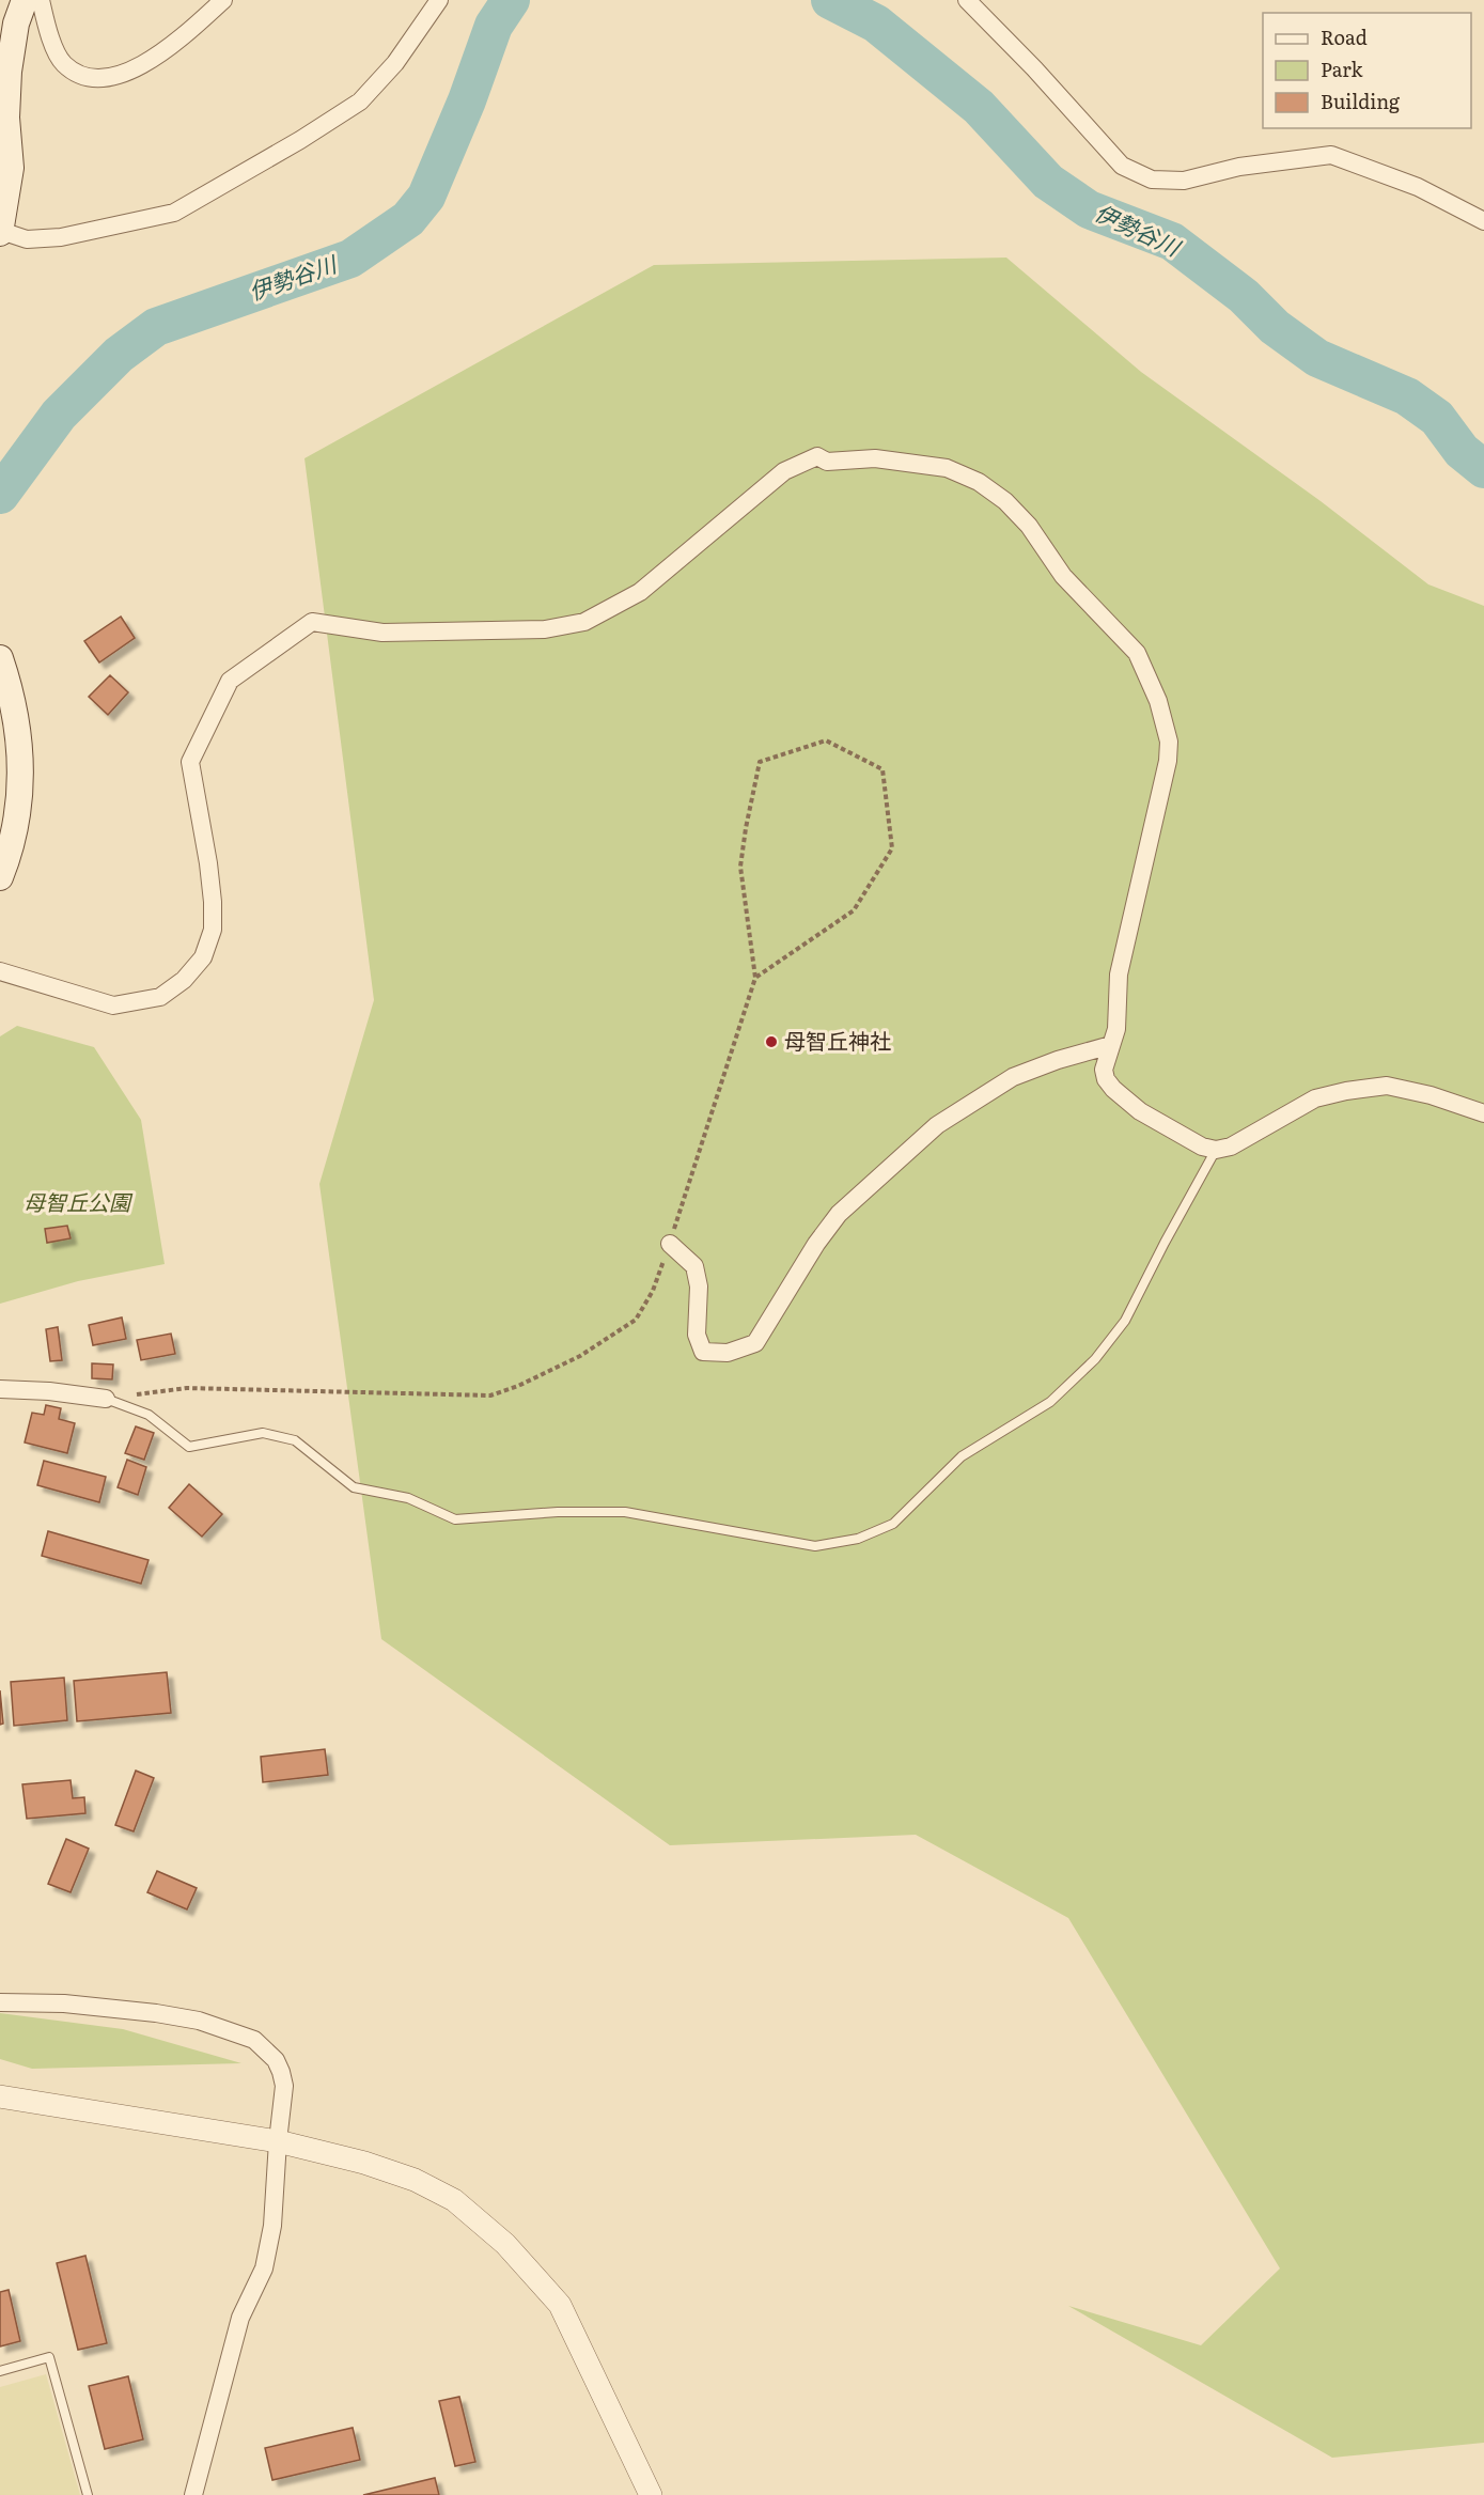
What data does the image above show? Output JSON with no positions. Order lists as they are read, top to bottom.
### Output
{
  "water": ["伊勢谷川"],
  "parks": ["母智丘公園"],
  "places": ["母智丘神社"],
  "legend": ["Road", "Park", "Building"]
}
